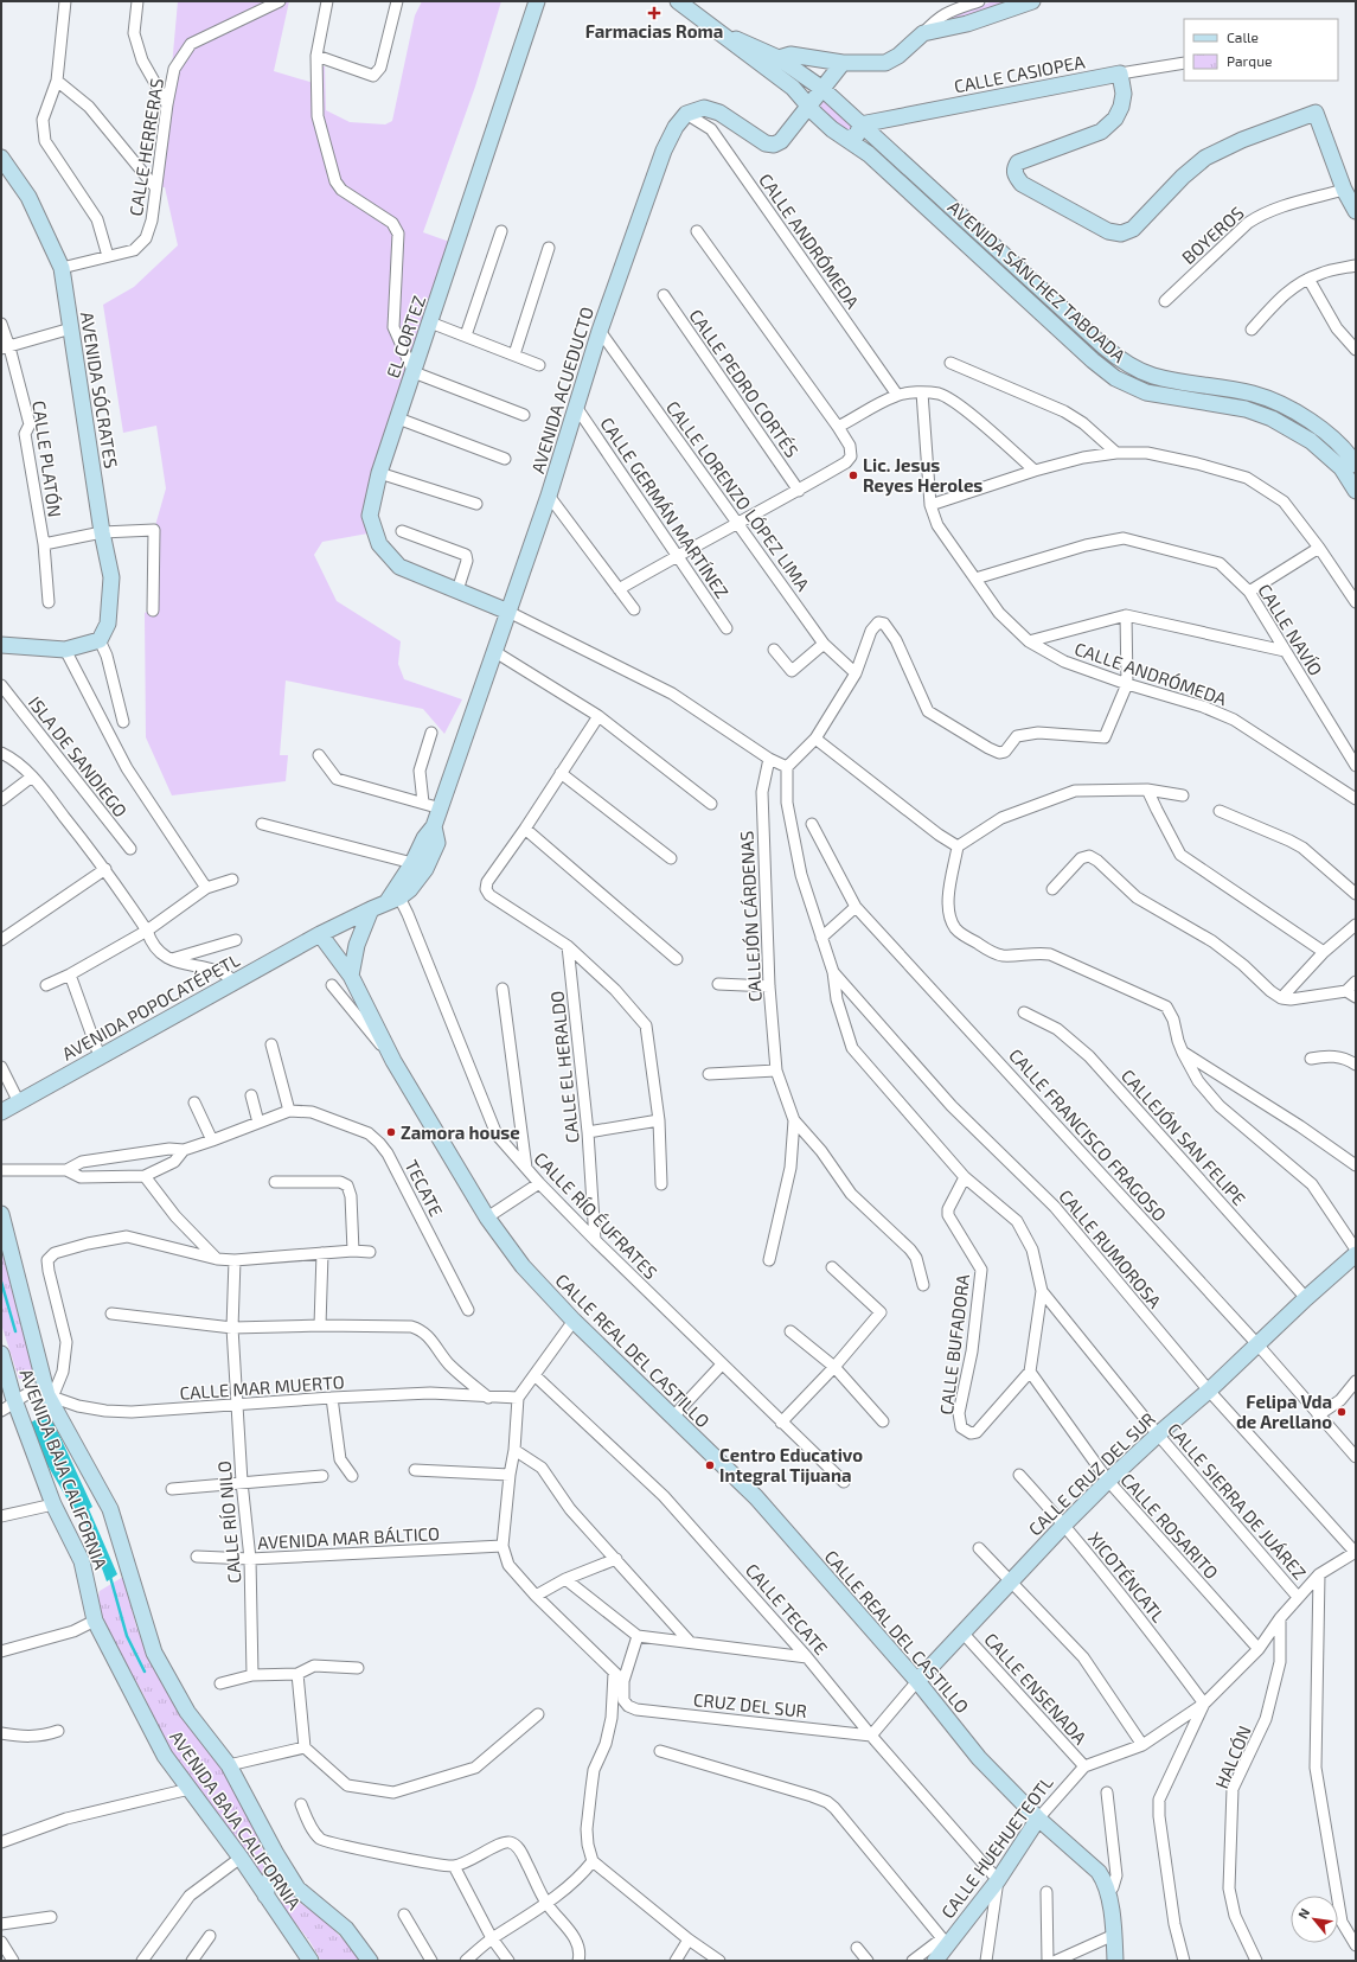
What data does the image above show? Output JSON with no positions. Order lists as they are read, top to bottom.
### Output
{
  "streets": {
    "street": [
      "CALLE CASIOPEA",
      "CALLE HERRERAS",
      "BOYEROS",
      "CALLE ANDRÓMEDA",
      "AVENIDA SÁNCHEZ TABOADA",
      "EL CORTEZ",
      "CALLE PEDRO CORTÉS",
      "AVENIDA SÓCRATES",
      "AVENIDA ACUEDUCTO",
      "CALLE PLATÓN",
      "CALLE LORENZO LÓPEZ LIMA",
      "CALLE GERMÁN MARTÍNEZ",
      "CALLE NAVÍO",
      "ISLA DE SANDIEGO",
      "CALLEJÓN CÁRDENAS",
      "AVENIDA POPOCATÉPETL",
      "CALLE EL HERALDO",
      "CALLE FRANCISCO FRAGOSO",
      "CALLEJÓN SAN FELIPE",
      "TECATE",
      "CALLE RÍO ÉUFRATES",
      "CALLE RUMOROSA",
      "CALLE BUFADORA",
      "CALLE REAL DEL CASTILLO",
      "CALLE MAR MUERTO",
      "AVENIDA BAJA CALIFORNIA",
      "CALLE CRUZ DEL SUR",
      "CALLE SIERRA DE JUÁREZ",
      "CALLE RÍO NILO",
      "CALLE ROSARITO",
      "AVENIDA MAR BÁLTICO",
      "XICOTÉNCATL",
      "CALLE TECATE",
      "CALLE ENSENADA",
      "CRUZ DEL SUR",
      "HALCÓN",
      "CALLE HUEHUETEOTL"
    ]
  },
  "crossings": [
    ["CALLE CASIOPEA", "AVENIDA SÁNCHEZ TABOADA"],
    ["CALLE HERRERAS", "AVENIDA SÓCRATES"],
    ["CALLE ANDRÓMEDA", "AVENIDA ACUEDUCTO"],
    ["CALLE ANDRÓMEDA", "CALLE NAVÍO"],
    ["EL CORTEZ", "AVENIDA ACUEDUCTO"],
    ["AVENIDA ACUEDUCTO", "CALLE LORENZO LÓPEZ LIMA"],
    ["AVENIDA ACUEDUCTO", "CALLE GERMÁN MARTÍNEZ"],
    ["AVENIDA ACUEDUCTO", "AVENIDA POPOCATÉPETL"],
    ["AVENIDA ACUEDUCTO", "CALLE RÍO ÉUFRATES"],
    ["AVENIDA ACUEDUCTO", "CALLE REAL DEL CASTILLO"],
    ["AVENIDA POPOCATÉPETL", "CALLE REAL DEL CASTILLO"],
    ["CALLE EL HERALDO", "CALLE RÍO ÉUFRATES"],
    ["CALLE FRANCISCO FRAGOSO", "CALLE CRUZ DEL SUR"],
    ["CALLEJÓN SAN FELIPE", "CALLE CRUZ DEL SUR"],
    ["CALLE RUMOROSA", "CALLE CRUZ DEL SUR"],
    ["CALLE RUMOROSA", "CALLE SIERRA DE JUÁREZ"],
    ["CALLE RUMOROSA", "CALLE HUEHUETEOTL"],
    ["CALLE BUFADORA", "CALLE SIERRA DE JUÁREZ"],
    ["CALLE BUFADORA", "CALLE ROSARITO"],
    ["CALLE REAL DEL CASTILLO", "CALLE CRUZ DEL SUR"],
    ["CALLE REAL DEL CASTILLO", "CALLE HUEHUETEOTL"],
    ["CALLE MAR MUERTO", "AVENIDA BAJA CALIFORNIA"],
    ["CALLE MAR MUERTO", "CALLE RÍO NILO"],
    ["CALLE CRUZ DEL SUR", "CALLE SIERRA DE JUÁREZ"],
    ["CALLE CRUZ DEL SUR", "CALLE ROSARITO"],
    ["CALLE CRUZ DEL SUR", "XICOTÉNCATL"],
    ["CALLE CRUZ DEL SUR", "CALLE TECATE"],
    ["CALLE CRUZ DEL SUR", "CALLE ENSENADA"],
    ["CALLE CRUZ DEL SUR", "CRUZ DEL SUR"],
    ["CALLE SIERRA DE JUÁREZ", "CALLE HUEHUETEOTL"],
    ["CALLE RÍO NILO", "AVENIDA MAR BÁLTICO"],
    ["CALLE ROSARITO", "CALLE HUEHUETEOTL"],
    ["XICOTÉNCATL", "CALLE HUEHUETEOTL"],
    ["CALLE TECATE", "CRUZ DEL SUR"],
    ["CALLE TECATE", "CALLE HUEHUETEOTL"],
    ["CALLE ENSENADA", "CALLE HUEHUETEOTL"],
    ["HALCÓN", "CALLE HUEHUETEOTL"]
  ],
  "places": {
    "health": ["Farmacias Roma"],
    "other": [
      "Lic. Jesus Reyes Heroles",
      "Zamora house",
      "Felipa Vda de Arellano",
      "Centro Educativo Integral Tijuana"
    ]
  },
  "legend": ["Calle", "Parque"],
  "north": "top left"
}
